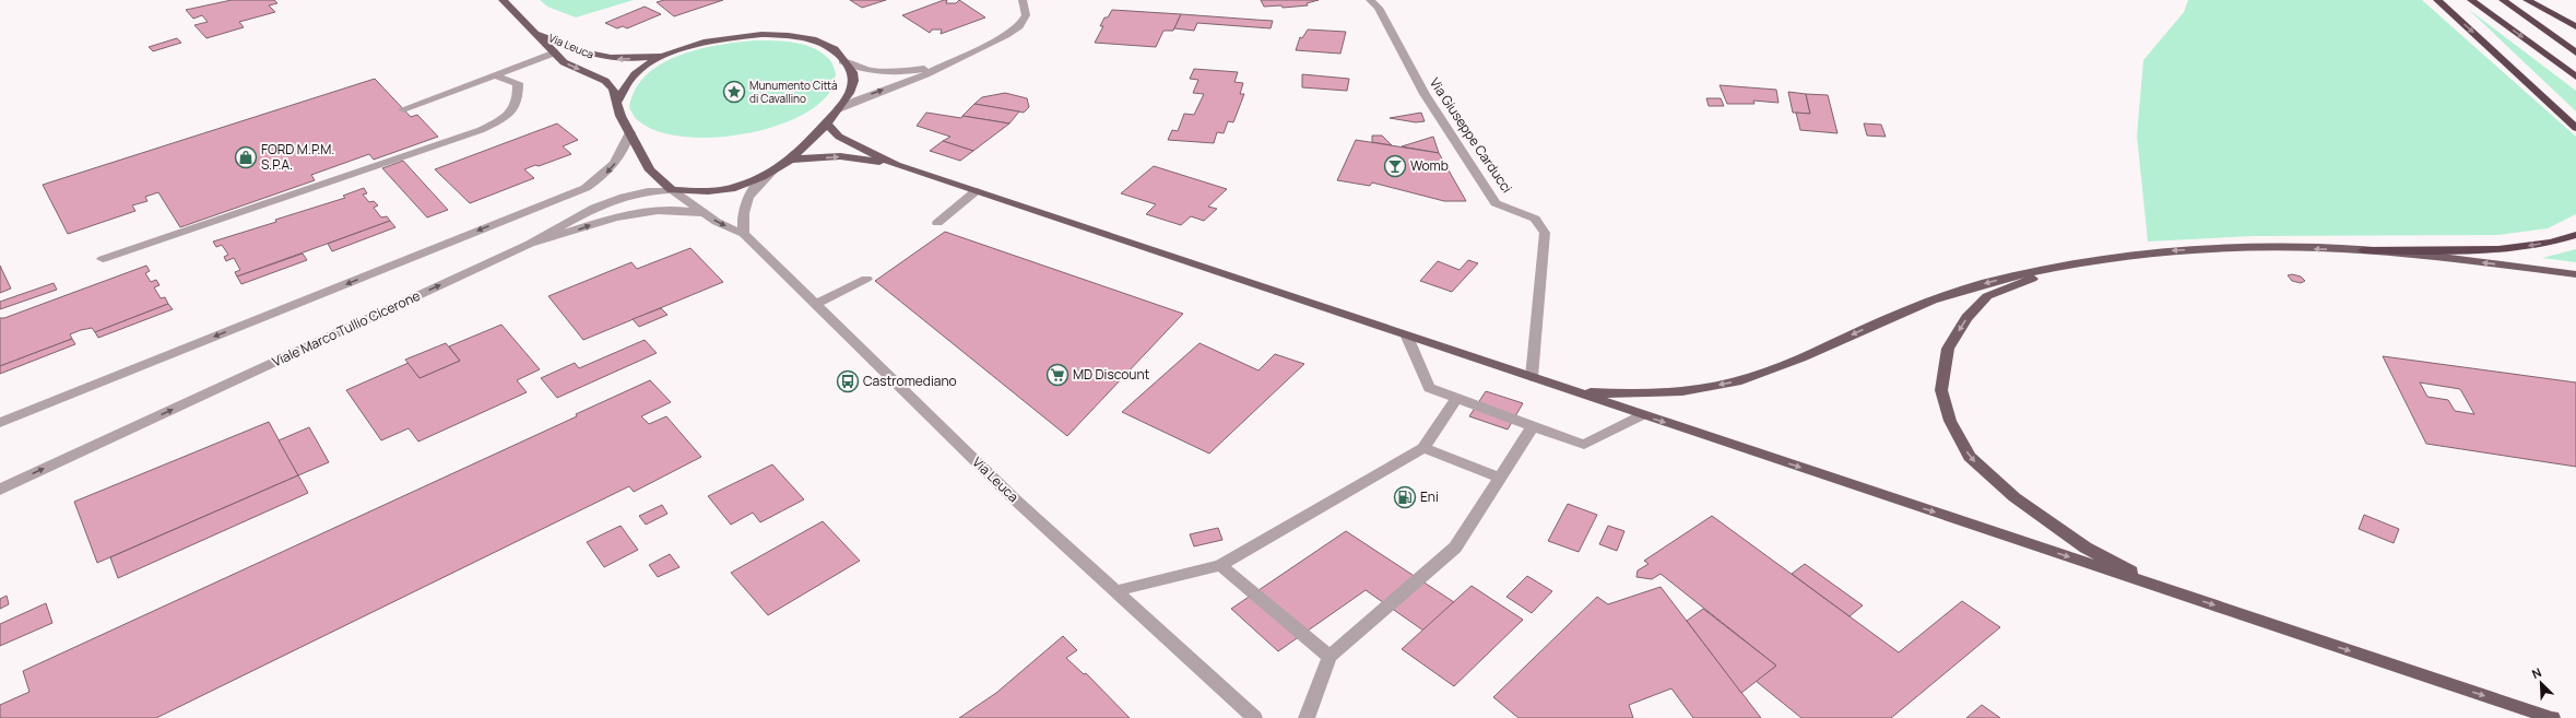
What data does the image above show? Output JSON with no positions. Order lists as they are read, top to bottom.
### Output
{
  "streets": {
    "main road": ["Via Leuca"],
    "street": ["Via Giuseppe Carducci", "Viale Marco Tullio Cicerone"]
  },
  "crossings": [
    ["Via Leuca", "Viale Marco Tullio Cicerone"]
  ],
  "places": {
    "place": ["Munumento Città di Cavallino"],
    "shop": ["FORD M.P.M. S.P.A."],
    "bar": ["Womb"],
    "supermarket": ["MD Discount"],
    "bus stop": ["Castromediano"],
    "fuel station": ["Eni"]
  },
  "north": "top left"
}
